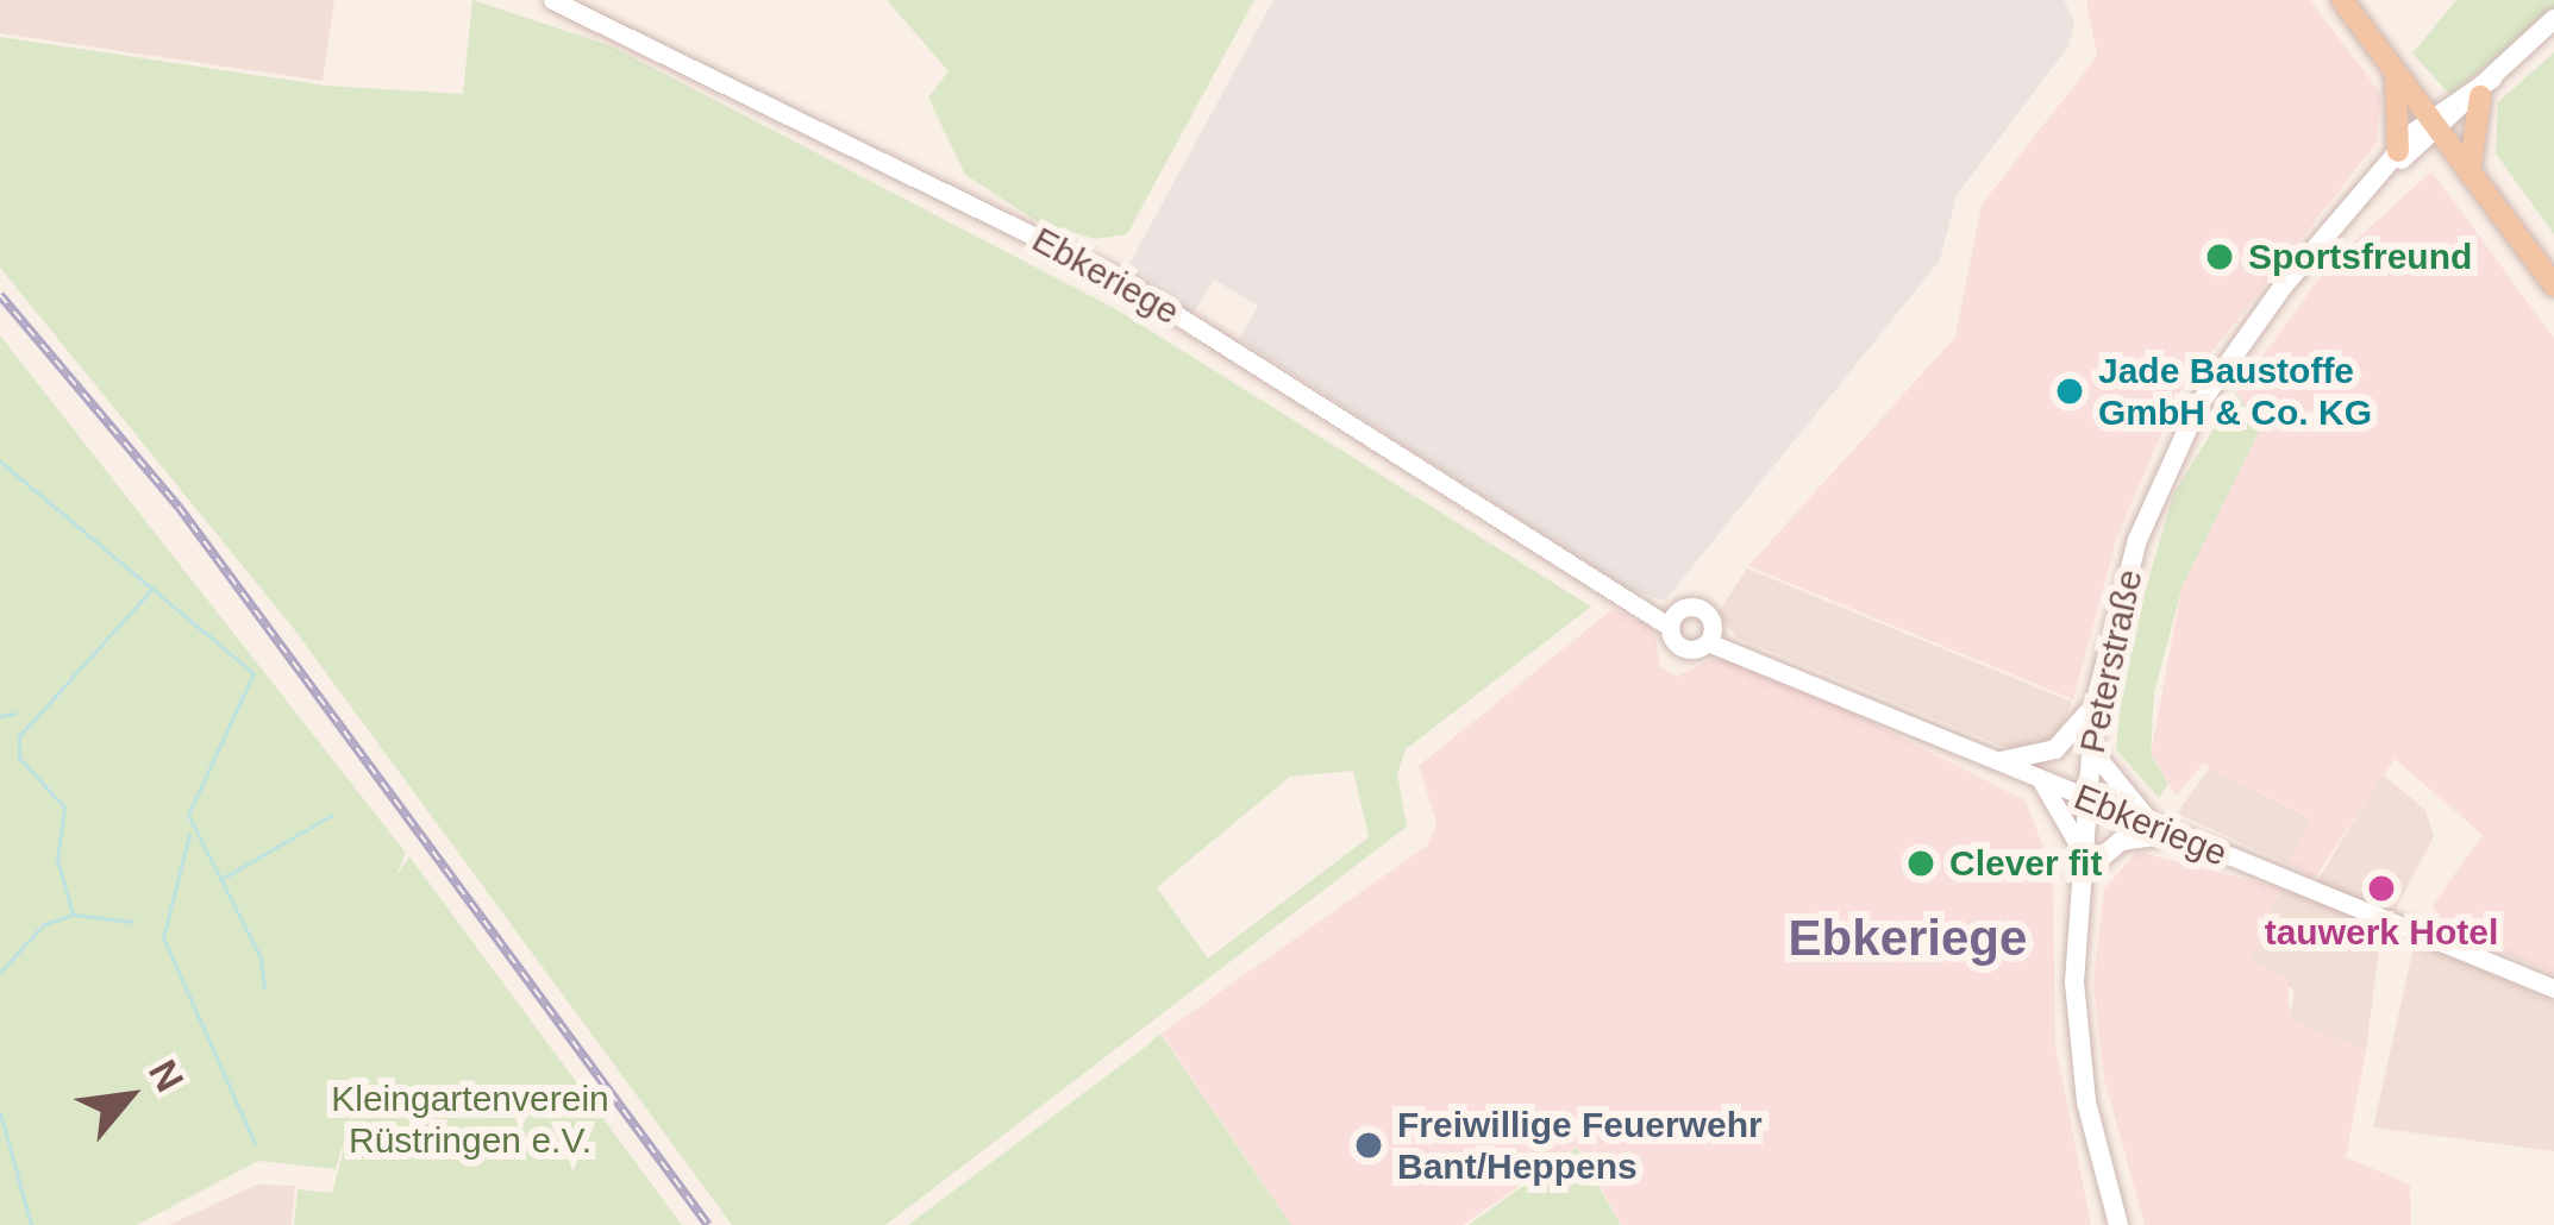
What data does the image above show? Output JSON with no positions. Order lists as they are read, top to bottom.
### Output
{
  "streets": {
    "main road": ["Peterstraße"],
    "street": ["Ebkeriege"]
  },
  "crossings": [
    ["Ebkeriege", "Peterstraße"]
  ],
  "districts": ["Ebkeriege"],
  "parks": ["Kleingartenverein Rüstringen e.V."],
  "places": [
    "Sportsfreund",
    "Jade Baustoffe GmbH & Co. KG",
    "Clever fit",
    "tauwerk Hotel",
    "Freiwillige Feuerwehr Bant/Heppens"
  ],
  "north": "top right"
}
